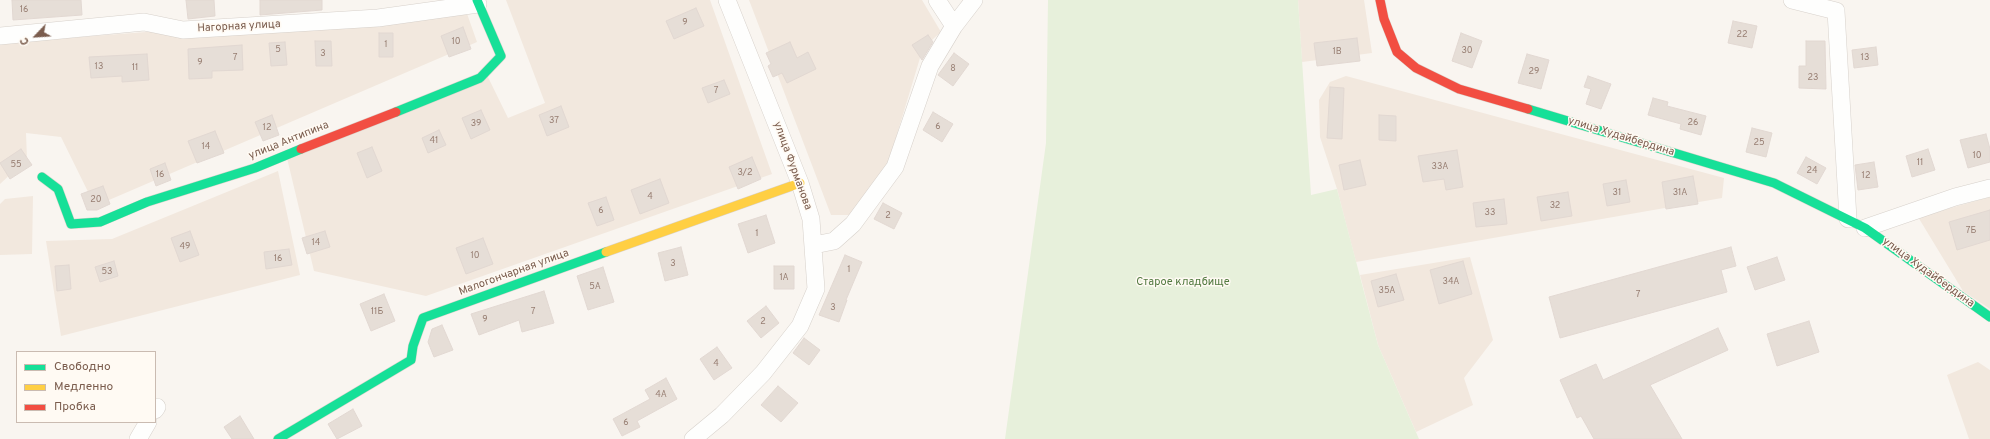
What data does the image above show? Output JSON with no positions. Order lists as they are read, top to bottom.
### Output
{
  "streets": {
    "street": [
      "Нагорная улица",
      "улица Худайбердина",
      "улица Антипина",
      "улица Фурманова",
      "Малогончарная улица"
    ]
  },
  "crossings": [
    ["Нагорная улица", "улица Антипина"],
    ["улица Фурманова", "Малогончарная улица"]
  ],
  "parks": ["Старое кладбище"],
  "house_numbers": [
    "16",
    "9",
    "22",
    "10",
    "1",
    "5",
    "30",
    "1В",
    "3",
    "7",
    "13",
    "9",
    "13",
    "11",
    "8",
    "29",
    "23",
    "7",
    "37",
    "26",
    "39",
    "6",
    "12",
    "41",
    "25",
    "14",
    "10",
    "11",
    "55",
    "33А",
    "24",
    "3/2",
    "16",
    "12",
    "31",
    "31А",
    "4",
    "20",
    "32",
    "6",
    "33",
    "2",
    "7Б",
    "1",
    "14",
    "49",
    "10",
    "16",
    "3",
    "1",
    "53",
    "1А",
    "34А",
    "5А",
    "35А",
    "7",
    "3",
    "11Б",
    "7",
    "9",
    "2",
    "4",
    "4А",
    "6"
  ],
  "legend": ["Свободно", "Медленно", "Пробка"],
  "north": "bottom left"
}
